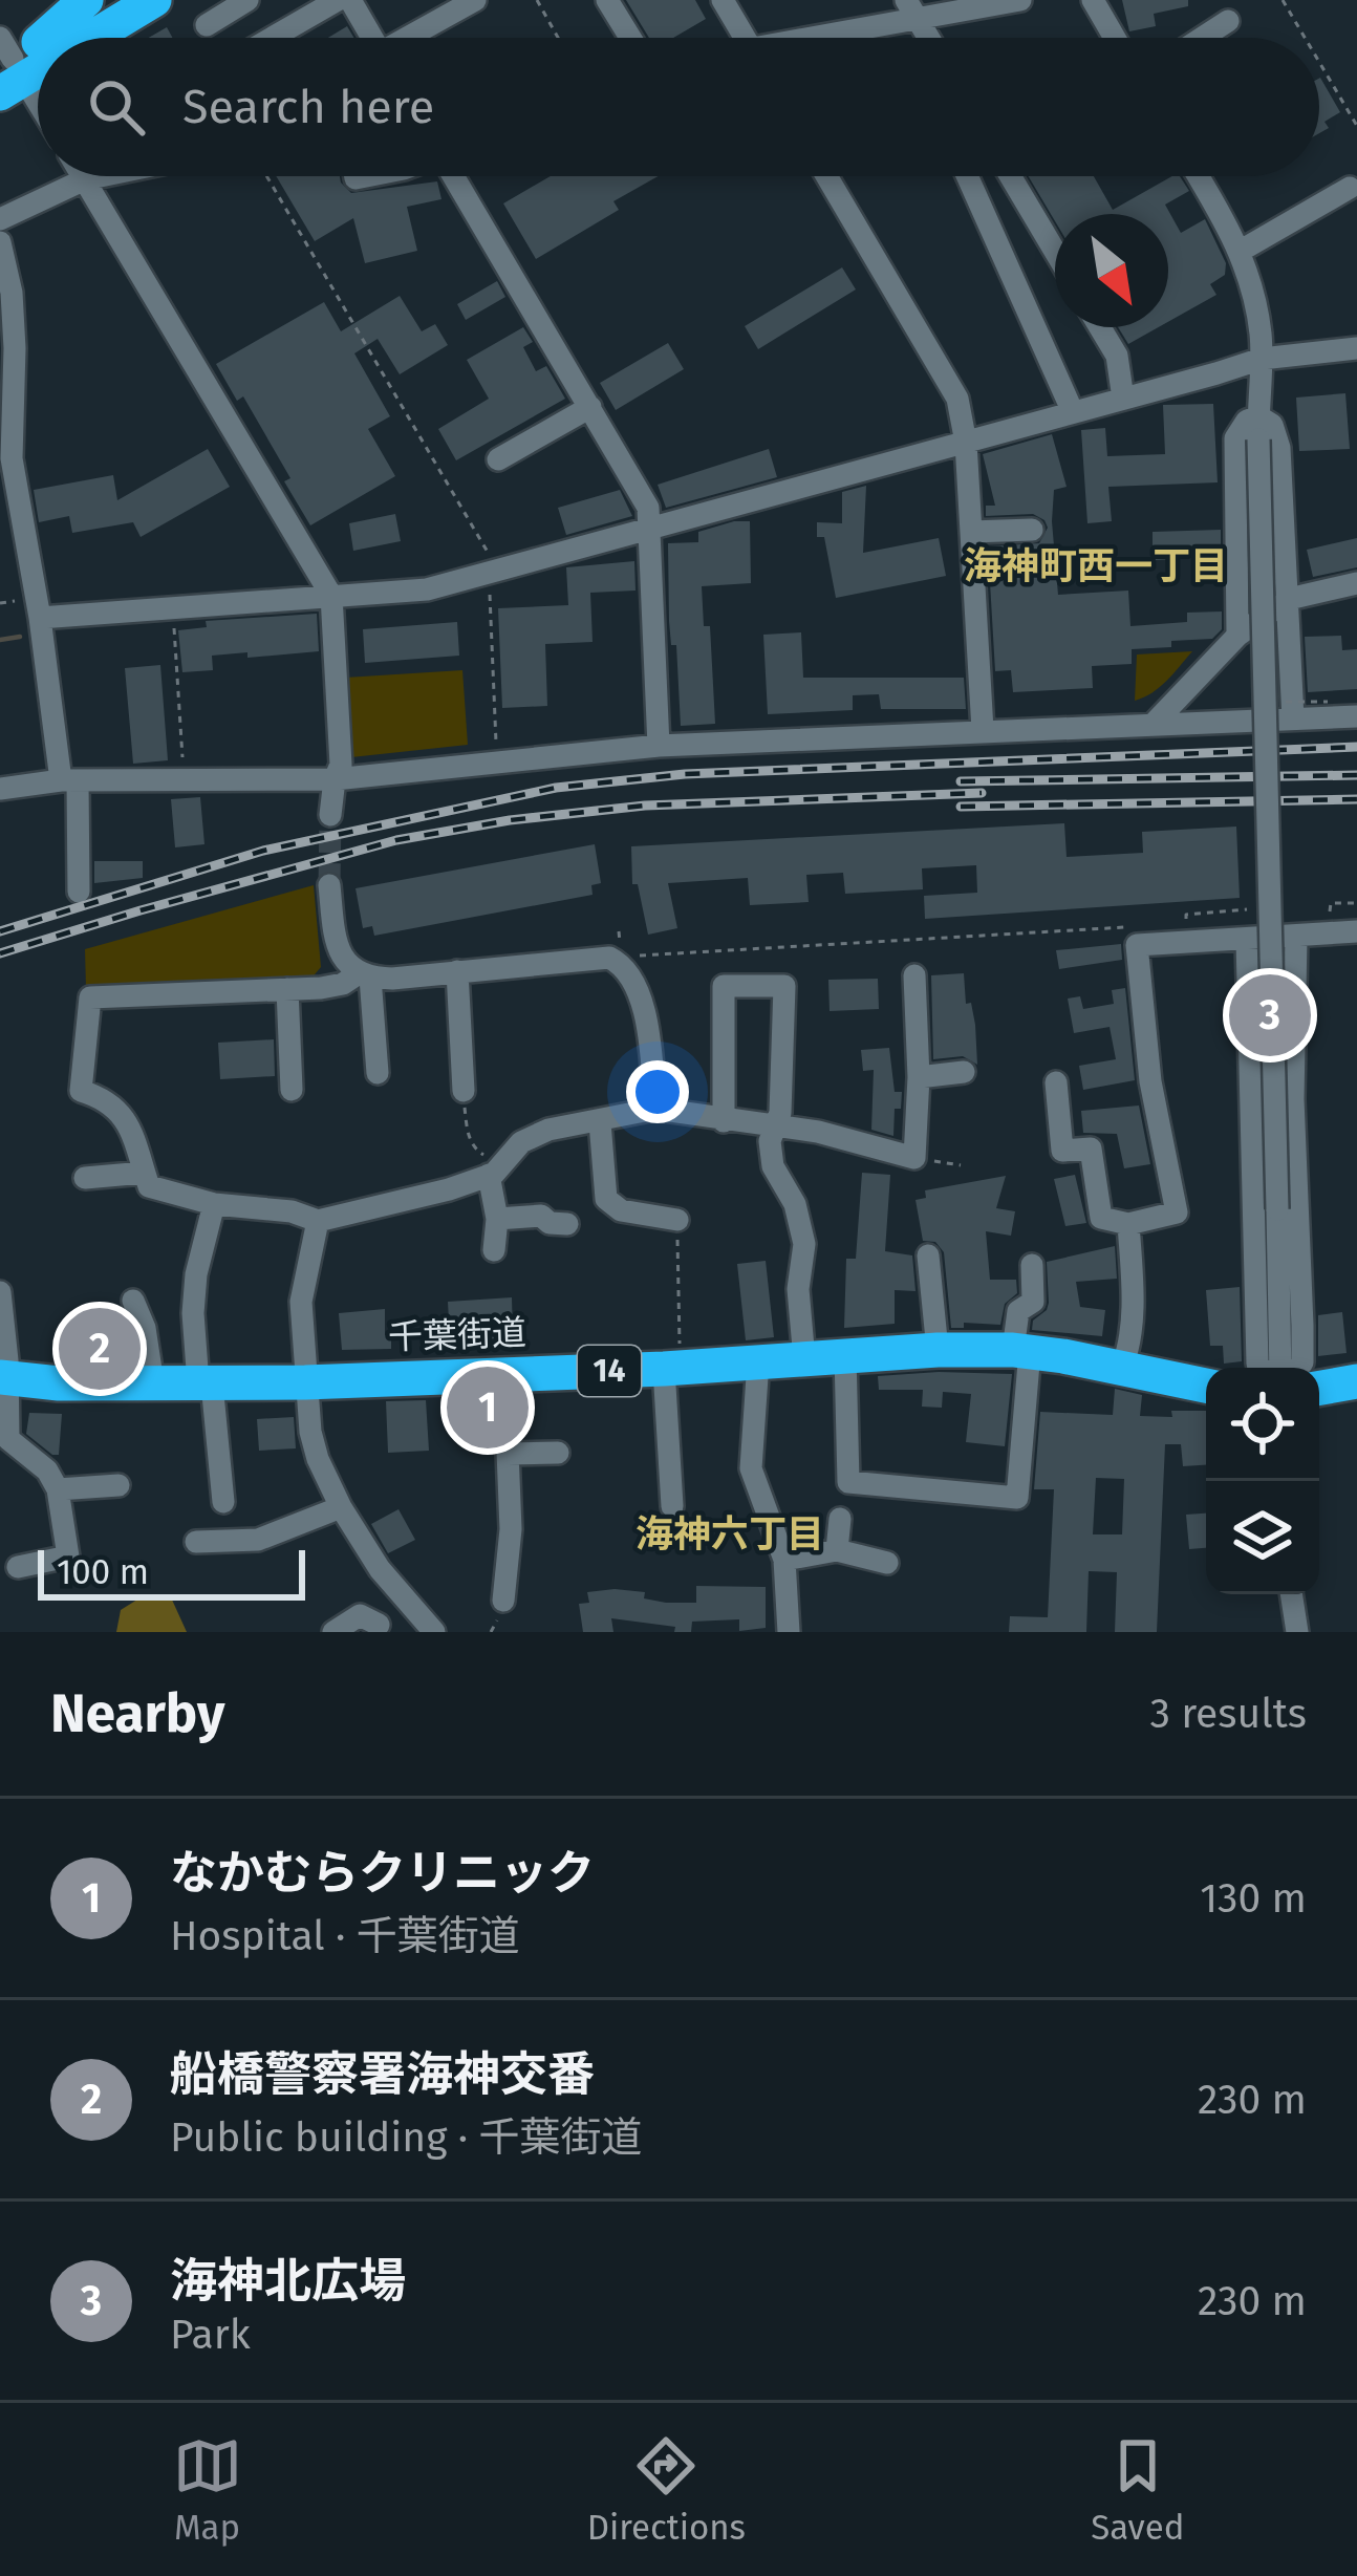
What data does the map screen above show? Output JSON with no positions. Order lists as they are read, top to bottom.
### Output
{
  "streets": {
    "highway": ["千葉街道", "14"]
  },
  "districts": ["海神町西一丁目", "海神六丁目"],
  "scale_bar": "100 m",
  "north": "bottom right",
  "page": {
    "search": "Search here",
    "pins": ["3", "2", "1"],
    "scale": "100 m",
    "heading": ["Nearby", "3 results"],
    "list": [
      {
        "mark": "1",
        "name": "なかむらクリニック",
        "note": "Hospital · 千葉街道",
        "value": "130 m"
      },
      {
        "mark": "2",
        "name": "船橋警察署海神交番",
        "note": "Public building · 千葉街道",
        "value": "230 m"
      },
      {
        "mark": "3",
        "name": "海神北広場",
        "note": "Park",
        "value": "230 m"
      }
    ],
    "nav": ["Map", "Directions", "Saved"]
  }
}
